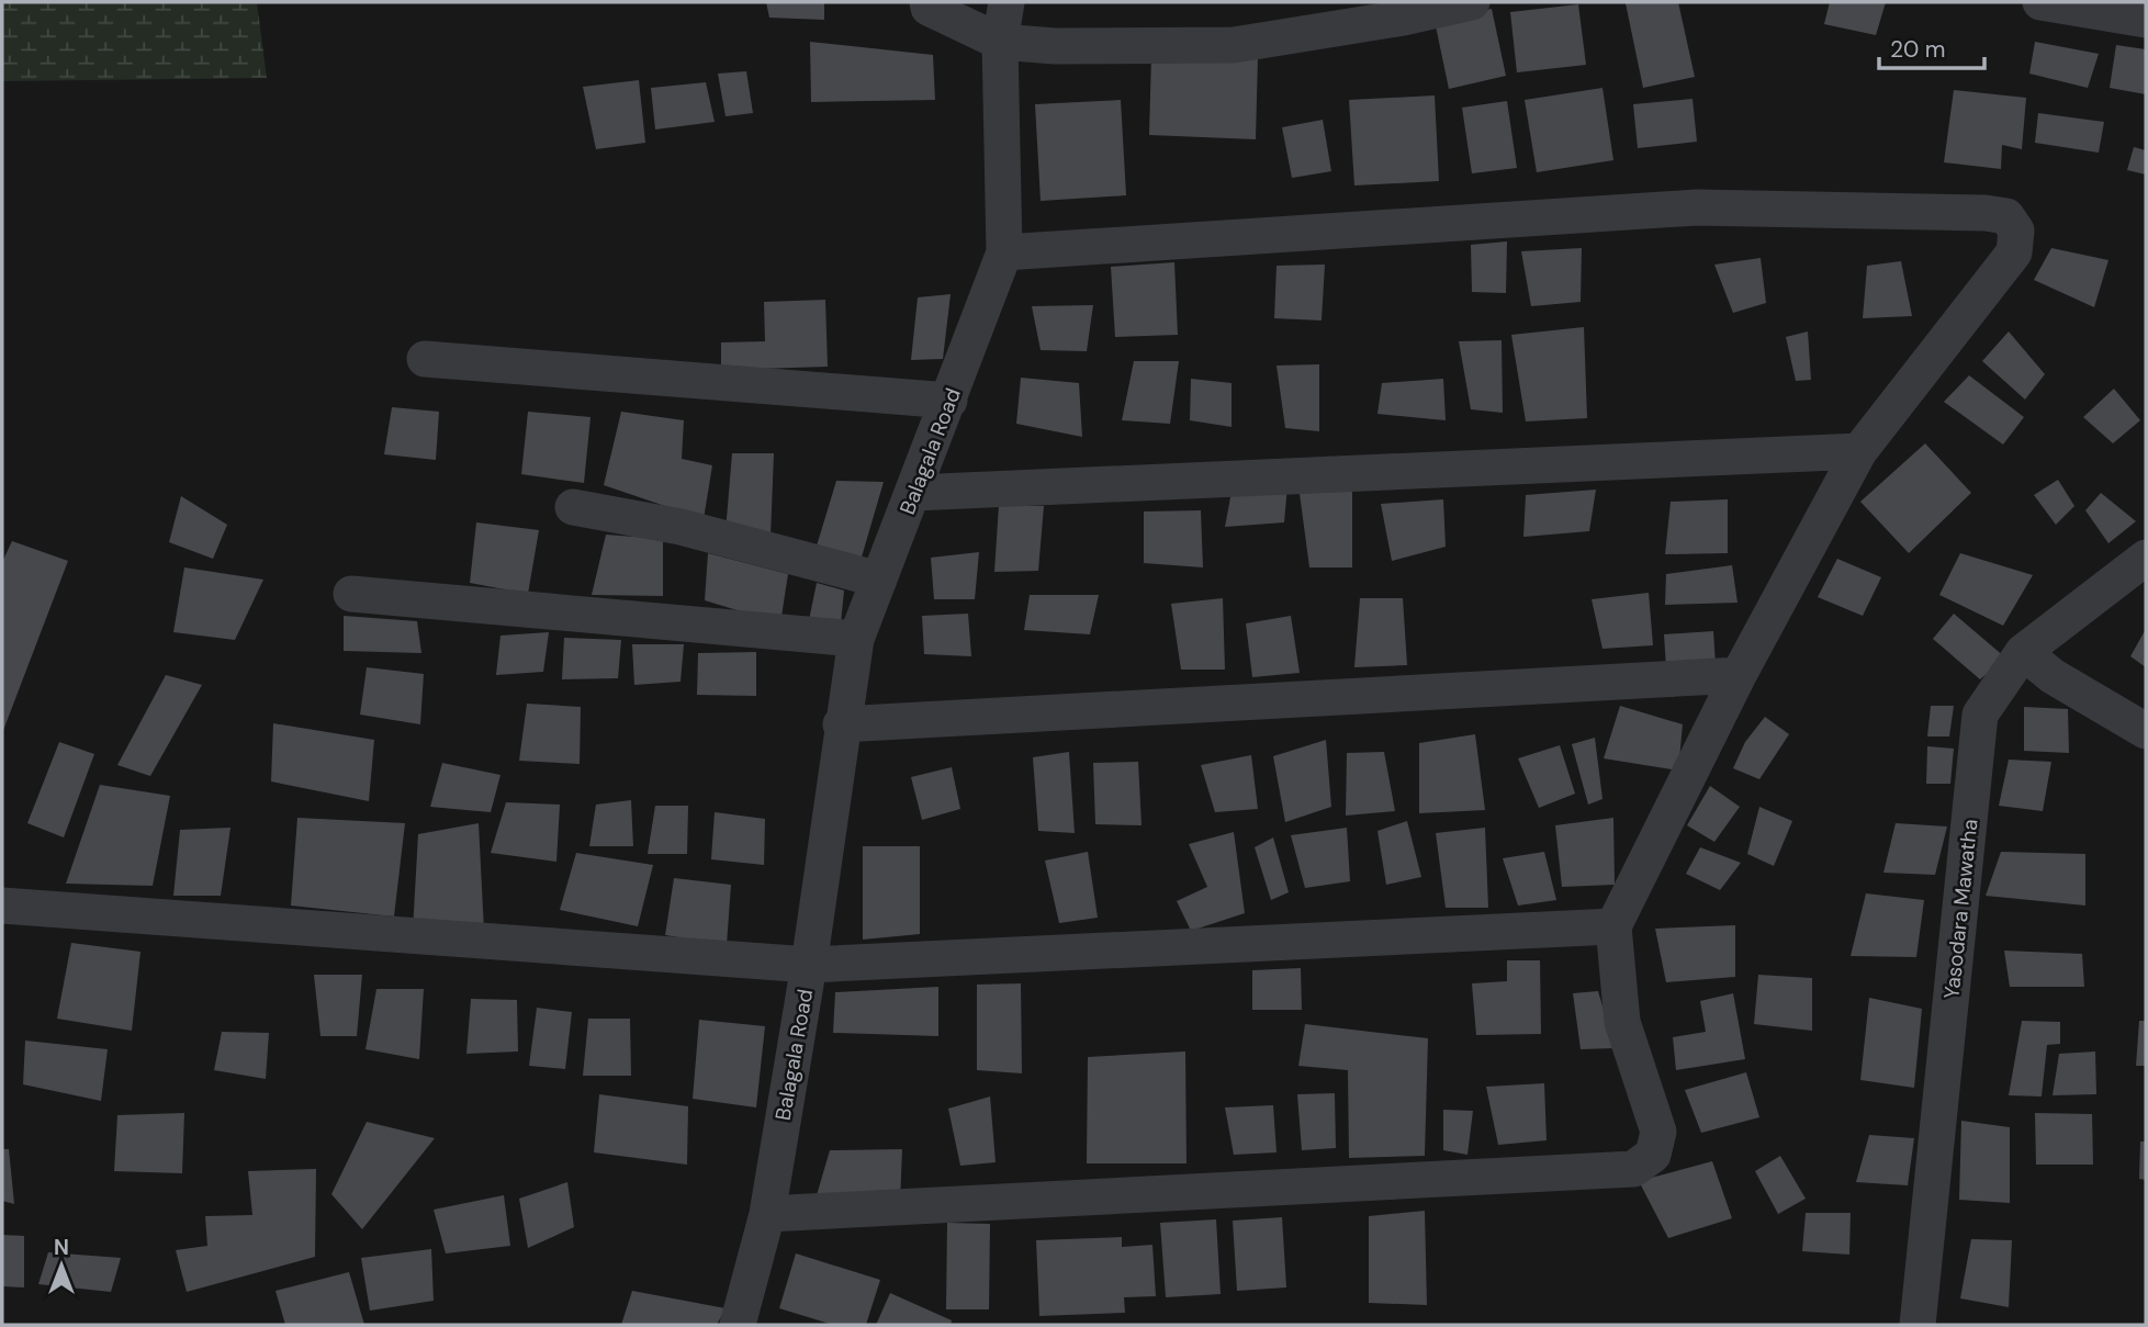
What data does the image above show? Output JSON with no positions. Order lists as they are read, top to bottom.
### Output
{
  "streets": {
    "street": ["Balagala Road", "Yasodara Mawatha"]
  },
  "scale_bar": "20 m",
  "north": "top"
}
